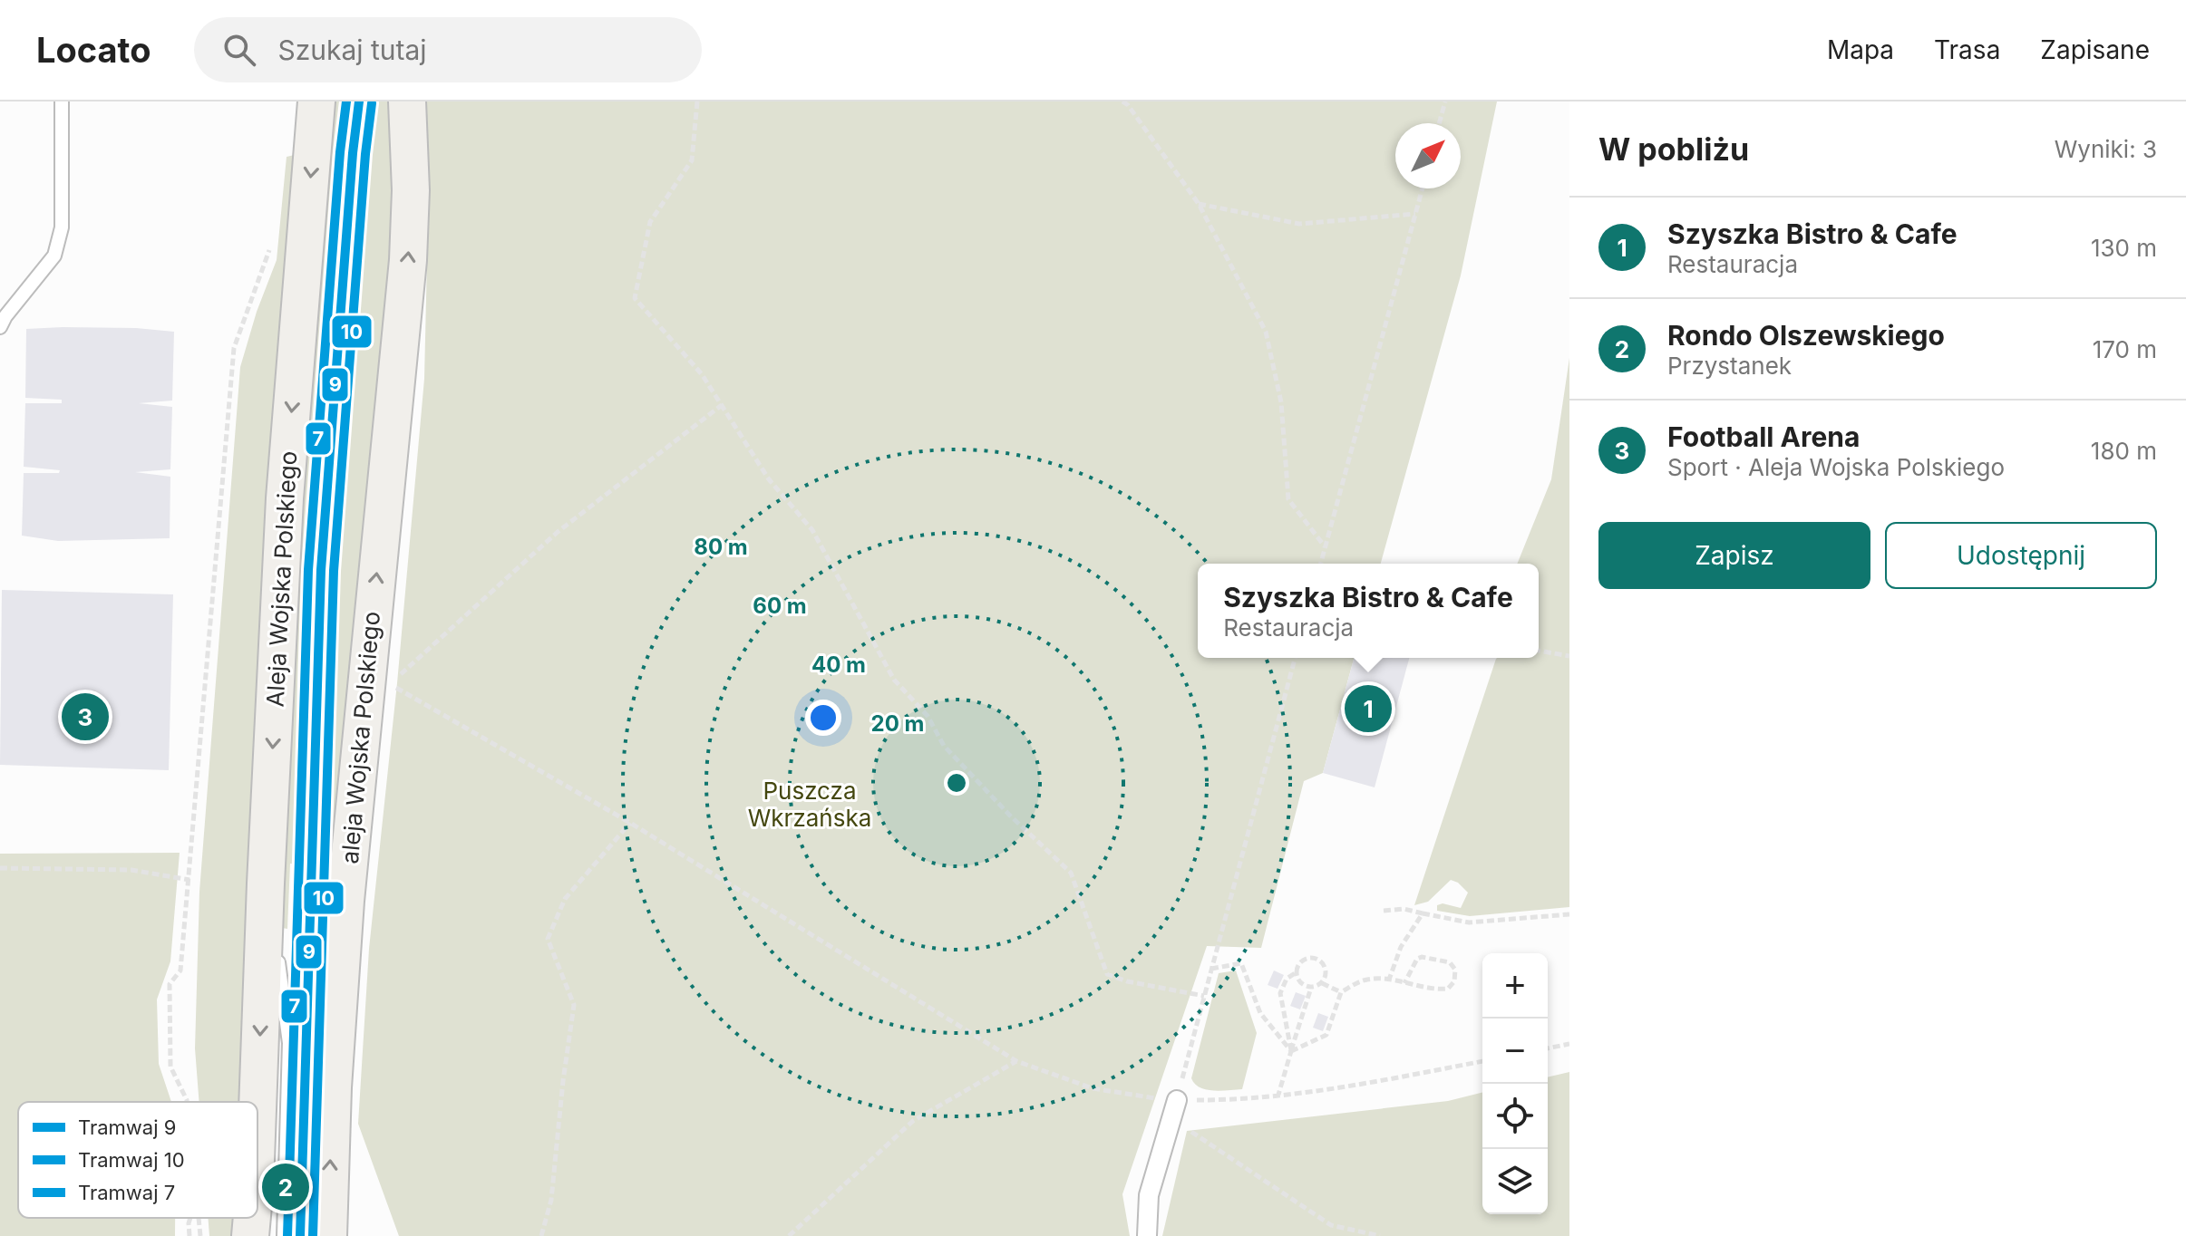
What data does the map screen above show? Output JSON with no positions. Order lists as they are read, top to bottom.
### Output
{
  "streets": {
    "main road": ["Aleja Wojska Polskiego", "aleja Wojska Polskiego"]
  },
  "one_way": ["Aleja Wojska Polskiego", "aleja Wojska Polskiego"],
  "parks": ["Puszcza Wkrzańska"],
  "lines": ["tram line 9", "tram line 7", "tram line 10"],
  "legend": ["Tramwaj 9", "Tramwaj 10", "Tramwaj 7"],
  "north": "top right",
  "page": {
    "header": "Locato",
    "search": "Szukaj tutaj",
    "nav": ["Mapa", "Trasa", "Zapisane"],
    "heading": ["W pobliżu", "Wyniki: 3"],
    "list": [
      {
        "mark": "1",
        "name": "Szyszka Bistro & Cafe",
        "note": "Restauracja",
        "value": "130 m"
      },
      {
        "mark": "2",
        "name": "Rondo Olszewskiego",
        "note": "Przystanek",
        "value": "170 m"
      },
      {
        "mark": "3",
        "name": "Football Arena",
        "note": "Sport · Aleja Wojska Polskiego",
        "value": "180 m"
      }
    ],
    "buttons": ["Zapisz", "Udostępnij"],
    "popup": ["Szyszka Bistro & Cafe", "Restauracja"],
    "pins": ["1", "3", "2"],
    "map_buttons": ["+", "−"]
  },
  "rings": [
    "80 m",
    "60 m",
    "40 m",
    "20 m"
  ]
}
